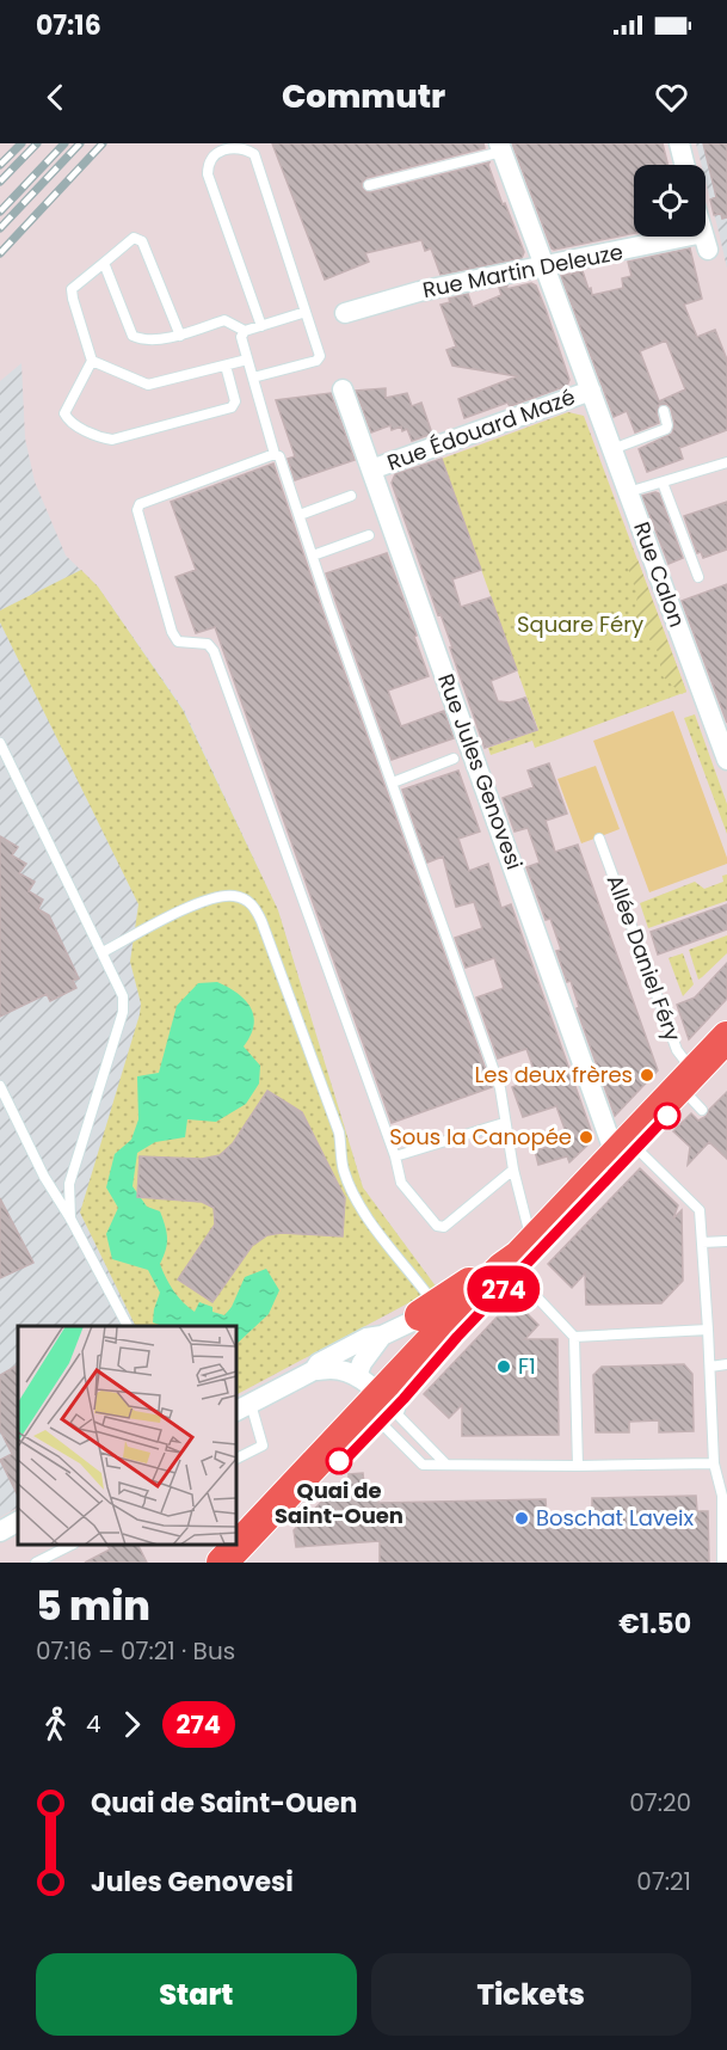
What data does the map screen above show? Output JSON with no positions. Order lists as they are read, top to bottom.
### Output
{
  "streets": {
    "street": [
      "Rue Martin Deleuze",
      "Rue Édouard Mazé",
      "Rue Calon",
      "Rue Jules Genovesi"
    ],
    "lane": ["Allée Daniel Féry"]
  },
  "crossings": [
    ["Rue Martin Deleuze", "Rue Calon"],
    ["Rue Édouard Mazé", "Rue Calon"],
    ["Rue Édouard Mazé", "Rue Jules Genovesi"]
  ],
  "parks": ["Square Féry"],
  "places": [
    "Les deux frères",
    "Sous la Canopée",
    "F1",
    "Quai de Saint-Ouen",
    "Boschat Laveix"
  ],
  "lines": ["bus line 274"],
  "page": {
    "status": "07:16",
    "header": "Commutr",
    "on_map": "274",
    "heading": ["5 min", "07:16 – 07:21 · Bus", "€1.50"],
    "legs": ["4", "274"],
    "list": [
      {
        "name": "Quai de Saint-Ouen",
        "value": "07:20"
      },
      {
        "name": "Jules Genovesi",
        "value": "07:21"
      }
    ],
    "buttons": ["Start", "Tickets"]
  }
}
